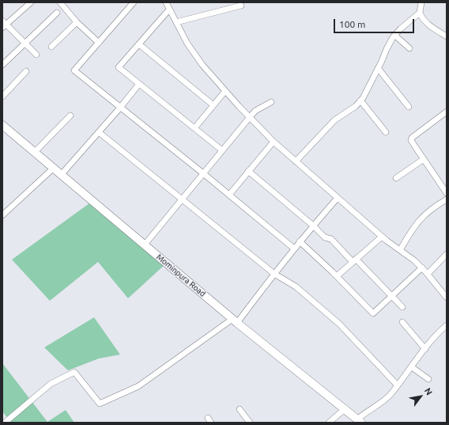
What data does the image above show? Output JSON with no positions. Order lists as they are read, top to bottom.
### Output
{
  "streets": {
    "main road": ["Mominpura Road"]
  },
  "scale_bar": "100 m",
  "north": "top right"
}
